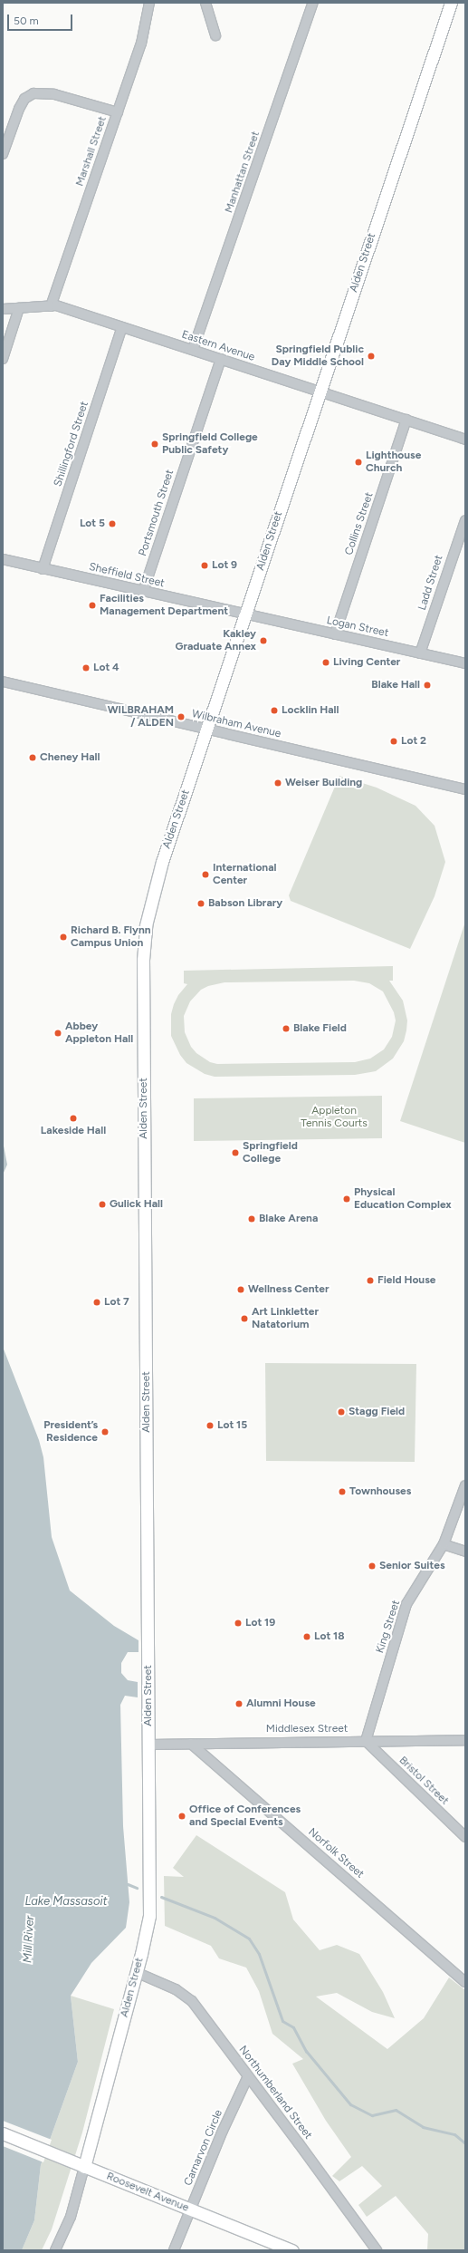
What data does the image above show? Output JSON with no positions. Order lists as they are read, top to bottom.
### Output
{
  "streets": {
    "main road": ["Alden Street", "Roosevelt Avenue"],
    "street": [
      "Marshall Street",
      "Manhattan Street",
      "Eastern Avenue",
      "Shillingford Street",
      "Portsmouth Street",
      "Collins Street",
      "Sheffield Street",
      "Ladd Street",
      "Logan Street",
      "Wilbraham Avenue",
      "King Street",
      "Middlesex Street",
      "Bristol Street",
      "Norfolk Street",
      "Northumberland Street",
      "Carnarvon Circle"
    ]
  },
  "crossings": [
    ["Marshall Street", "Eastern Avenue"],
    ["Manhattan Street", "Eastern Avenue"],
    ["Alden Street", "Eastern Avenue"],
    ["Alden Street", "Sheffield Street"],
    ["Alden Street", "Logan Street"],
    ["Alden Street", "Wilbraham Avenue"],
    ["Alden Street", "Middlesex Street"],
    ["Alden Street", "Northumberland Street"],
    ["Alden Street", "Roosevelt Avenue"],
    ["Eastern Avenue", "Shillingford Street"],
    ["Eastern Avenue", "Portsmouth Street"],
    ["Eastern Avenue", "Collins Street"],
    ["Shillingford Street", "Sheffield Street"],
    ["Portsmouth Street", "Sheffield Street"],
    ["Collins Street", "Logan Street"],
    ["Sheffield Street", "Logan Street"],
    ["Ladd Street", "Logan Street"],
    ["King Street", "Middlesex Street"],
    ["King Street", "Bristol Street"],
    ["Middlesex Street", "Bristol Street"],
    ["Middlesex Street", "Norfolk Street"],
    ["Northumberland Street", "Carnarvon Circle"],
    ["Carnarvon Circle", "Roosevelt Avenue"]
  ],
  "water": ["Lake Massasoit", "Mill River"],
  "parks": ["Appleton Tennis Courts"],
  "places": [
    "Springfield Public Day Middle School",
    "Springfield College Public Safety",
    "Lighthouse Church",
    "Lot 5",
    "Lot 9",
    "Facilities Management Department",
    "Kakley Graduate Annex",
    "Living Center",
    "Lot 4",
    "Blake Hall",
    "Locklin Hall",
    "WILBRAHAM / ALDEN",
    "Lot 2",
    "Cheney Hall",
    "Weiser Building",
    "International Center",
    "Babson Library",
    "Richard B. Flynn Campus Union",
    "Blake Field",
    "Abbey Appleton Hall",
    "Lakeside Hall",
    "Springfield College",
    "Physical Education Complex",
    "Gulick Hall",
    "Blake Arena",
    "Field House",
    "Wellness Center",
    "Lot 7",
    "Art Linkletter Natatorium",
    "Stagg Field",
    "Lot 15",
    "President’s Residence",
    "Townhouses",
    "Senior Suites",
    "Lot 19",
    "Lot 18",
    "Alumni House",
    "Office of Conferences and Special Events"
  ],
  "scale_bar": "50 m"
}
